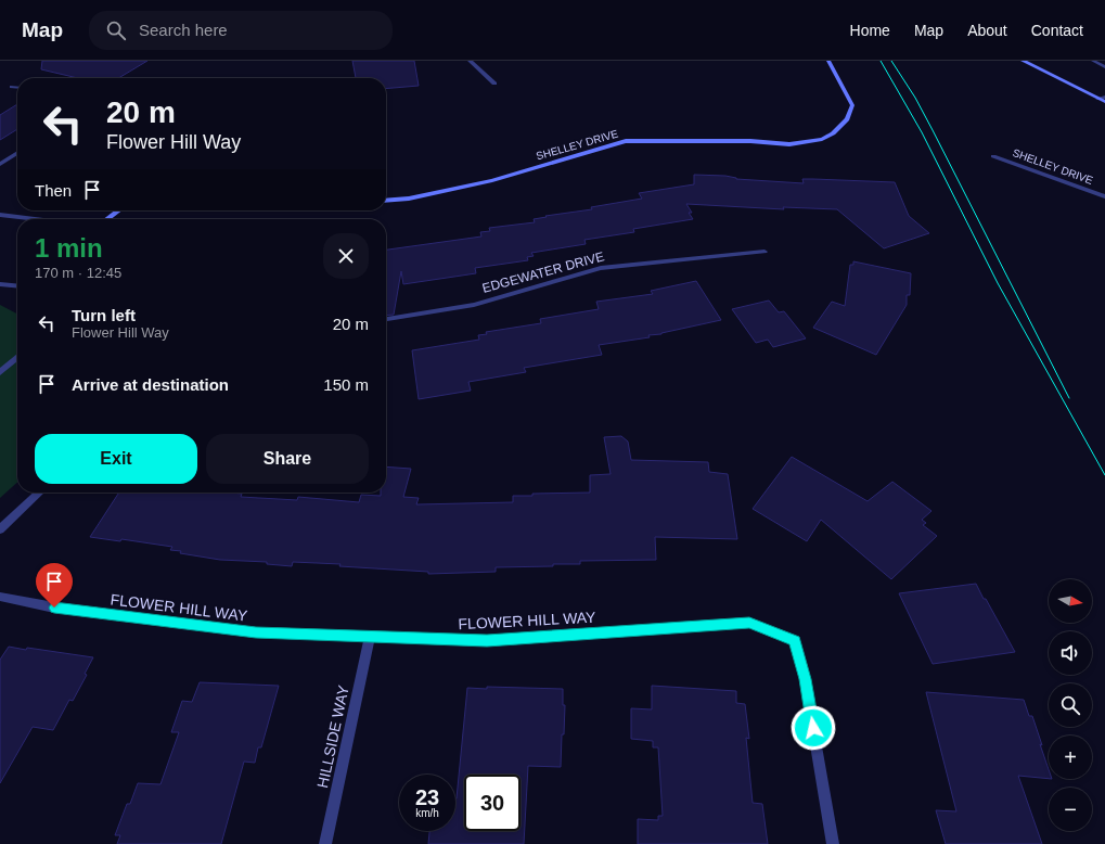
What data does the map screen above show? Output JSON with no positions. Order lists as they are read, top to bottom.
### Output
{
  "streets": {
    "street": [
      "SHELLEY DRIVE",
      "EDGEWATER DRIVE",
      "FLOWER HILL WAY",
      "HILLSIDE WAY"
    ]
  },
  "crossings": [
    ["FLOWER HILL WAY", "HILLSIDE WAY"]
  ],
  "north": "right",
  "page": {
    "header": "Map",
    "search": "Search here",
    "nav": [
      "Home",
      "Map",
      "About",
      "Contact"
    ],
    "turn": ["20 m", "Flower Hill Way"],
    "then": "Then",
    "heading": ["1 min", "170 m · 12:45"],
    "list": [
      {
        "name": "Turn left",
        "note": "Flower Hill Way",
        "value": "20 m"
      },
      {
        "name": "Arrive at destination",
        "value": "150 m"
      }
    ],
    "buttons": ["Exit", "Share"],
    "map_buttons": ["+", "−"],
    "speed": "23 km/h",
    "limit": "30"
  }
}
